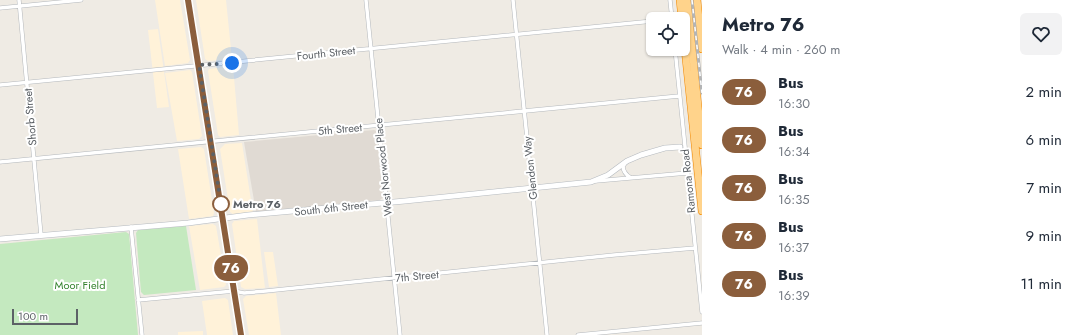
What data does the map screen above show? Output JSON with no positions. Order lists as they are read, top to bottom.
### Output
{
  "streets": {
    "street": [
      "Fourth Street",
      "Shorb Street",
      "5th Street",
      "West Norwood Place",
      "Glendon Way",
      "Ramona Road",
      "South 6th Street",
      "7th Street"
    ]
  },
  "crossings": [
    ["Fourth Street", "Shorb Street"],
    ["Fourth Street", "West Norwood Place"],
    ["Fourth Street", "Glendon Way"],
    ["Shorb Street", "5th Street"],
    ["Shorb Street", "South 6th Street"],
    ["5th Street", "West Norwood Place"],
    ["5th Street", "Glendon Way"],
    ["5th Street", "Ramona Road"],
    ["West Norwood Place", "South 6th Street"],
    ["West Norwood Place", "7th Street"],
    ["Glendon Way", "South 6th Street"],
    ["Glendon Way", "7th Street"],
    ["Ramona Road", "South 6th Street"],
    ["Ramona Road", "7th Street"]
  ],
  "parks": ["Moor Field"],
  "places": ["Metro 76"],
  "lines": ["bus line 76"],
  "scale_bar": "100 m",
  "page": {
    "on_map": "76",
    "heading": ["Metro 76", "Walk · 4 min · 260 m"],
    "list": [
      {
        "mark": "76",
        "name": "Bus",
        "note": "16:30",
        "value": "2 min"
      },
      {
        "mark": "76",
        "name": "Bus",
        "note": "16:34",
        "value": "6 min"
      },
      {
        "mark": "76",
        "name": "Bus",
        "note": "16:35",
        "value": "7 min"
      },
      {
        "mark": "76",
        "name": "Bus",
        "note": "16:37",
        "value": "9 min"
      },
      {
        "mark": "76",
        "name": "Bus",
        "note": "16:39",
        "value": "11 min"
      }
    ],
    "scale": "100 m"
  }
}
